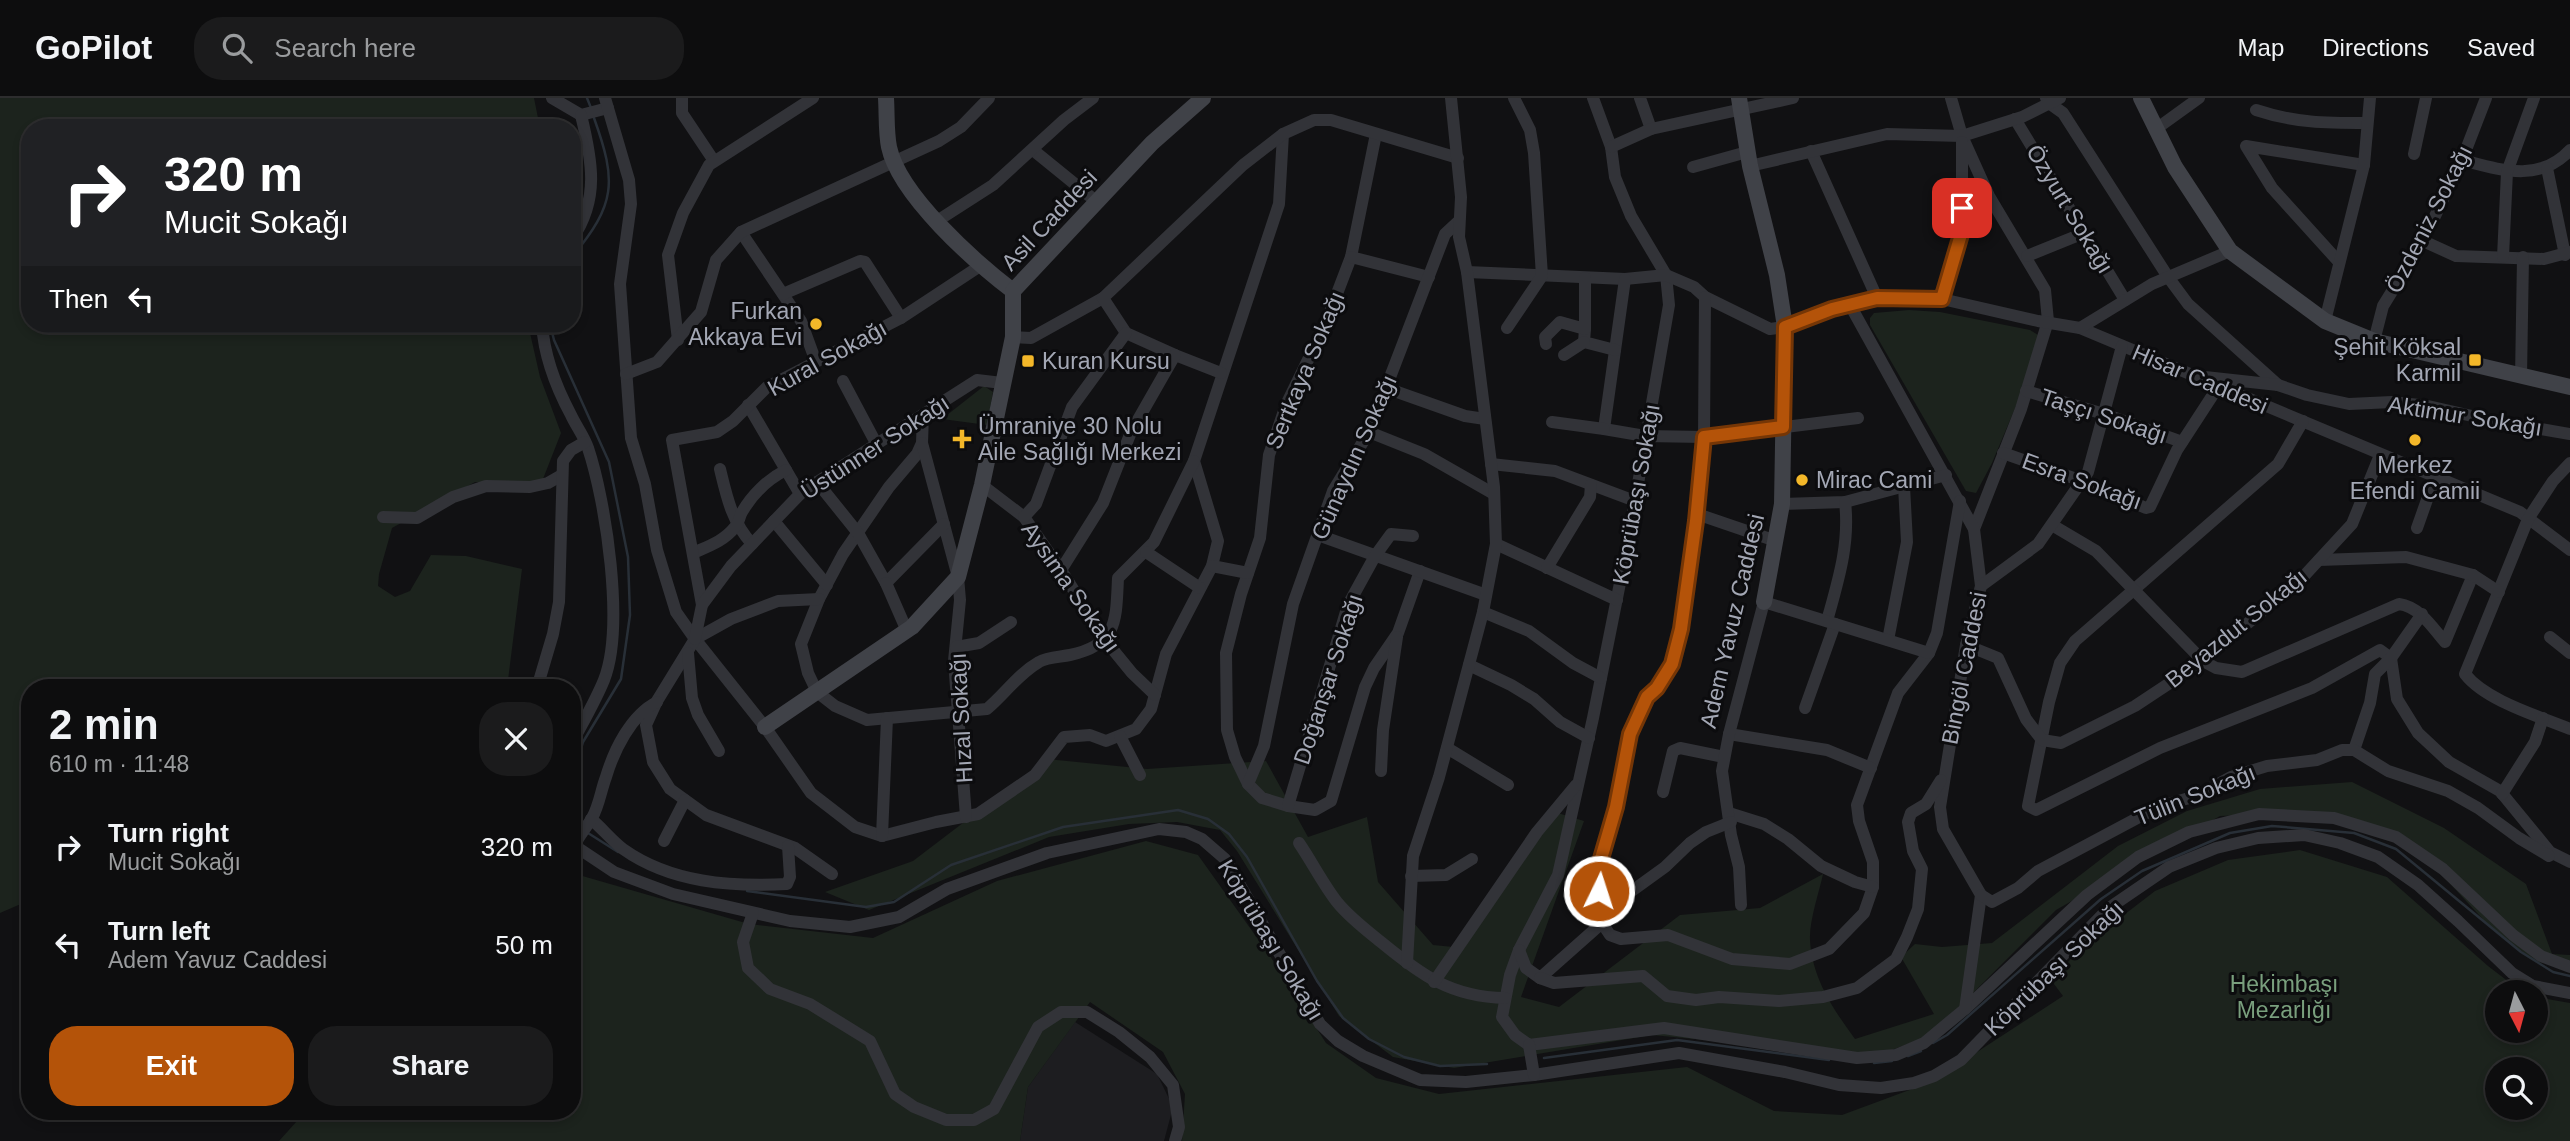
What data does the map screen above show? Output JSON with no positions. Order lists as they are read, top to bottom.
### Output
{
  "streets": {
    "street": [
      "Özyurt Sokağı",
      "Özdeniz Sokağı",
      "Asil Caddesi",
      "Kural Sokağı",
      "Sertkaya Sokağı",
      "Hisar Caddesi",
      "Taşçı Sokağı",
      "Aktimur Sokağı",
      "Üstünner Sokağı",
      "Günaydın Sokağı",
      "Esra Sokağı",
      "Köprübaşı Sokağı",
      "Aysima Sokağı",
      "Adem Yavuz Caddesi",
      "Beyazdut Sokağı",
      "Bingöl Caddesi",
      "Doğanşar Sokağı",
      "Hızal Sokağı",
      "Tülin Sokağı"
    ]
  },
  "crossings": [
    ["Asil Caddesi", "Üstünner Sokağı"],
    ["Asil Caddesi", "Aysima Sokağı"],
    ["Asil Caddesi", "Hızal Sokağı"],
    ["Sertkaya Sokağı", "Günaydın Sokağı"],
    ["Hisar Caddesi", "Aktimur Sokağı"],
    ["Hisar Caddesi", "Esra Sokağı"],
    ["Hisar Caddesi", "Adem Yavuz Caddesi"],
    ["Hisar Caddesi", "Beyazdut Sokağı"],
    ["Hisar Caddesi", "Bingöl Caddesi"],
    ["Taşçı Sokağı", "Esra Sokağı"],
    ["Üstünner Sokağı", "Hızal Sokağı"],
    ["Bingöl Caddesi", "Tülin Sokağı"]
  ],
  "parks": ["Hekimbaşı Mezarlığı"],
  "places": {
    "other": ["Furkan Akkaya Evi", "Merkez Efendi Camii", "Mirac Cami"],
    "transit": ["Şehit Köksal Karmil", "Kuran Kursu"],
    "health": ["Ümraniye 30 Nolu Aile Sağlığı Merkezi"]
  },
  "north": "bottom",
  "page": {
    "header": "GoPilot",
    "search": "Search here",
    "nav": ["Map", "Directions", "Saved"],
    "turn": ["320 m", "Mucit Sokağı"],
    "then": "Then",
    "heading": ["2 min", "610 m · 11:48"],
    "list": [
      {
        "name": "Turn right",
        "note": "Mucit Sokağı",
        "value": "320 m"
      },
      {
        "name": "Turn left",
        "note": "Adem Yavuz Caddesi",
        "value": "50 m"
      }
    ],
    "buttons": ["Exit", "Share"]
  }
}
